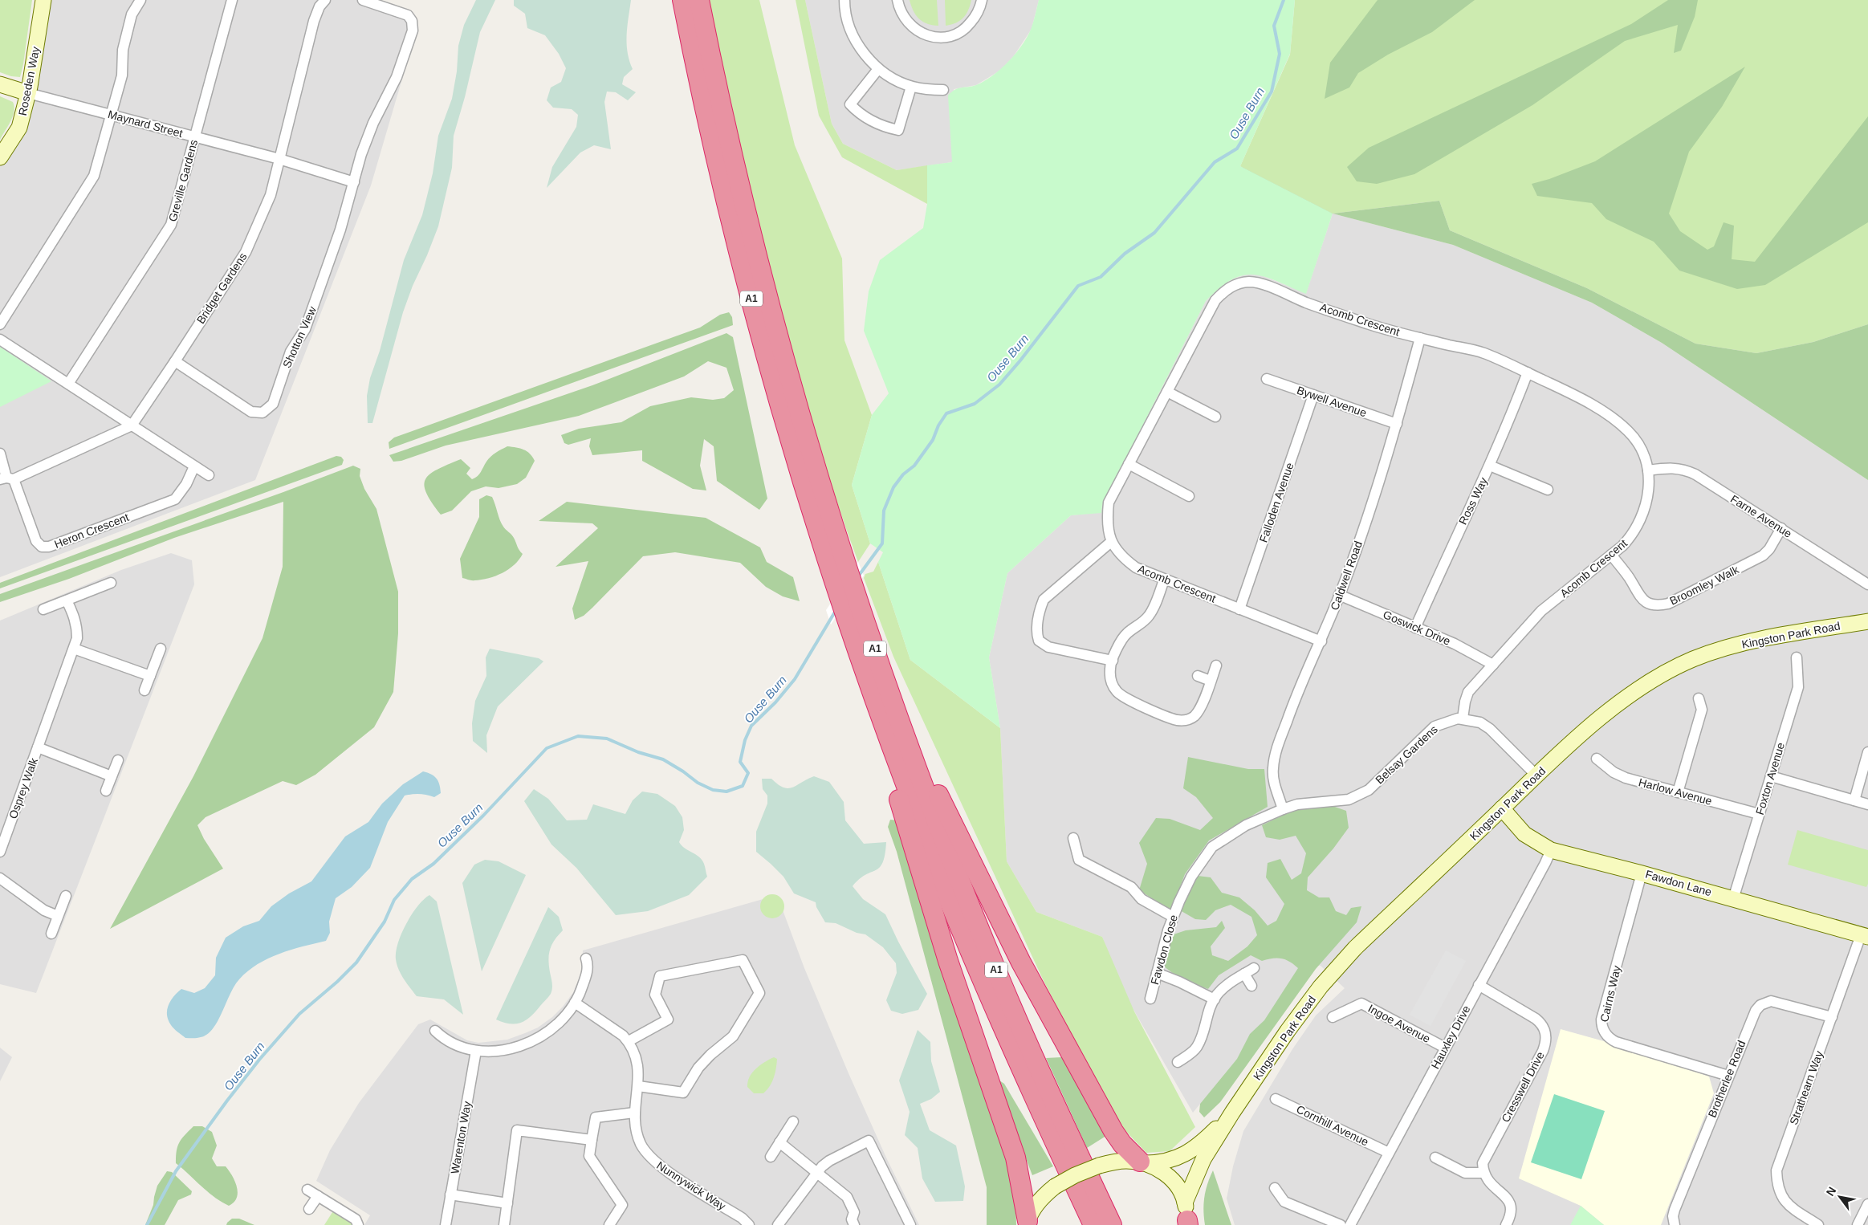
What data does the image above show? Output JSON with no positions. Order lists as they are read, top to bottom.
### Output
{
  "streets": {
    "highway": ["A1"],
    "street": [
      "Roseden Way",
      "Maynard Street",
      "Greville Gardens",
      "Bridget Gardens",
      "Acomb Crescent",
      "Shotton View",
      "Bywell Avenue",
      "Ross Way",
      "Falloden Avenue",
      "Farne Avenue",
      "Heron Crescent",
      "Caldwell Road",
      "Broomley Walk",
      "Goswick Drive",
      "Kingston Park Road",
      "Belsay Gardens",
      "Foxton Avenue",
      "Osprey Walk",
      "Harlow Avenue",
      "Fawdon Lane",
      "Fawdon Close",
      "Cairns Way",
      "Ingoe Avenue",
      "Hauxley Drive",
      "Brotherlee Road",
      "Cresswell Drive",
      "Strathearn Way",
      "Cornhill Avenue",
      "Warenton Way",
      "Nunnywick Way"
    ]
  },
  "crossings": [
    ["Roseden Way", "Maynard Street"],
    ["Maynard Street", "Greville Gardens"],
    ["Maynard Street", "Bridget Gardens"],
    ["Maynard Street", "Shotton View"],
    ["Bridget Gardens", "Shotton View"],
    ["A1", "Kingston Park Road"],
    ["Acomb Crescent", "Ross Way"],
    ["Acomb Crescent", "Falloden Avenue"],
    ["Acomb Crescent", "Farne Avenue"],
    ["Acomb Crescent", "Caldwell Road"],
    ["Acomb Crescent", "Broomley Walk"],
    ["Acomb Crescent", "Goswick Drive"],
    ["Acomb Crescent", "Belsay Gardens"],
    ["Bywell Avenue", "Falloden Avenue"],
    ["Bywell Avenue", "Caldwell Road"],
    ["Ross Way", "Goswick Drive"],
    ["Farne Avenue", "Broomley Walk"],
    ["Caldwell Road", "Goswick Drive"],
    ["Caldwell Road", "Belsay Gardens"],
    ["Caldwell Road", "Fawdon Close"],
    ["Kingston Park Road", "Belsay Gardens"],
    ["Kingston Park Road", "Fawdon Lane"],
    ["Belsay Gardens", "Fawdon Close"],
    ["Foxton Avenue", "Harlow Avenue"],
    ["Foxton Avenue", "Fawdon Lane"],
    ["Fawdon Lane", "Cairns Way"],
    ["Fawdon Lane", "Hauxley Drive"],
    ["Fawdon Lane", "Strathearn Way"],
    ["Cairns Way", "Brotherlee Road"],
    ["Ingoe Avenue", "Hauxley Drive"],
    ["Hauxley Drive", "Cresswell Drive"],
    ["Hauxley Drive", "Cornhill Avenue"],
    ["Brotherlee Road", "Strathearn Way"]
  ],
  "water": ["Ouse Burn"],
  "north": "top left"
}
